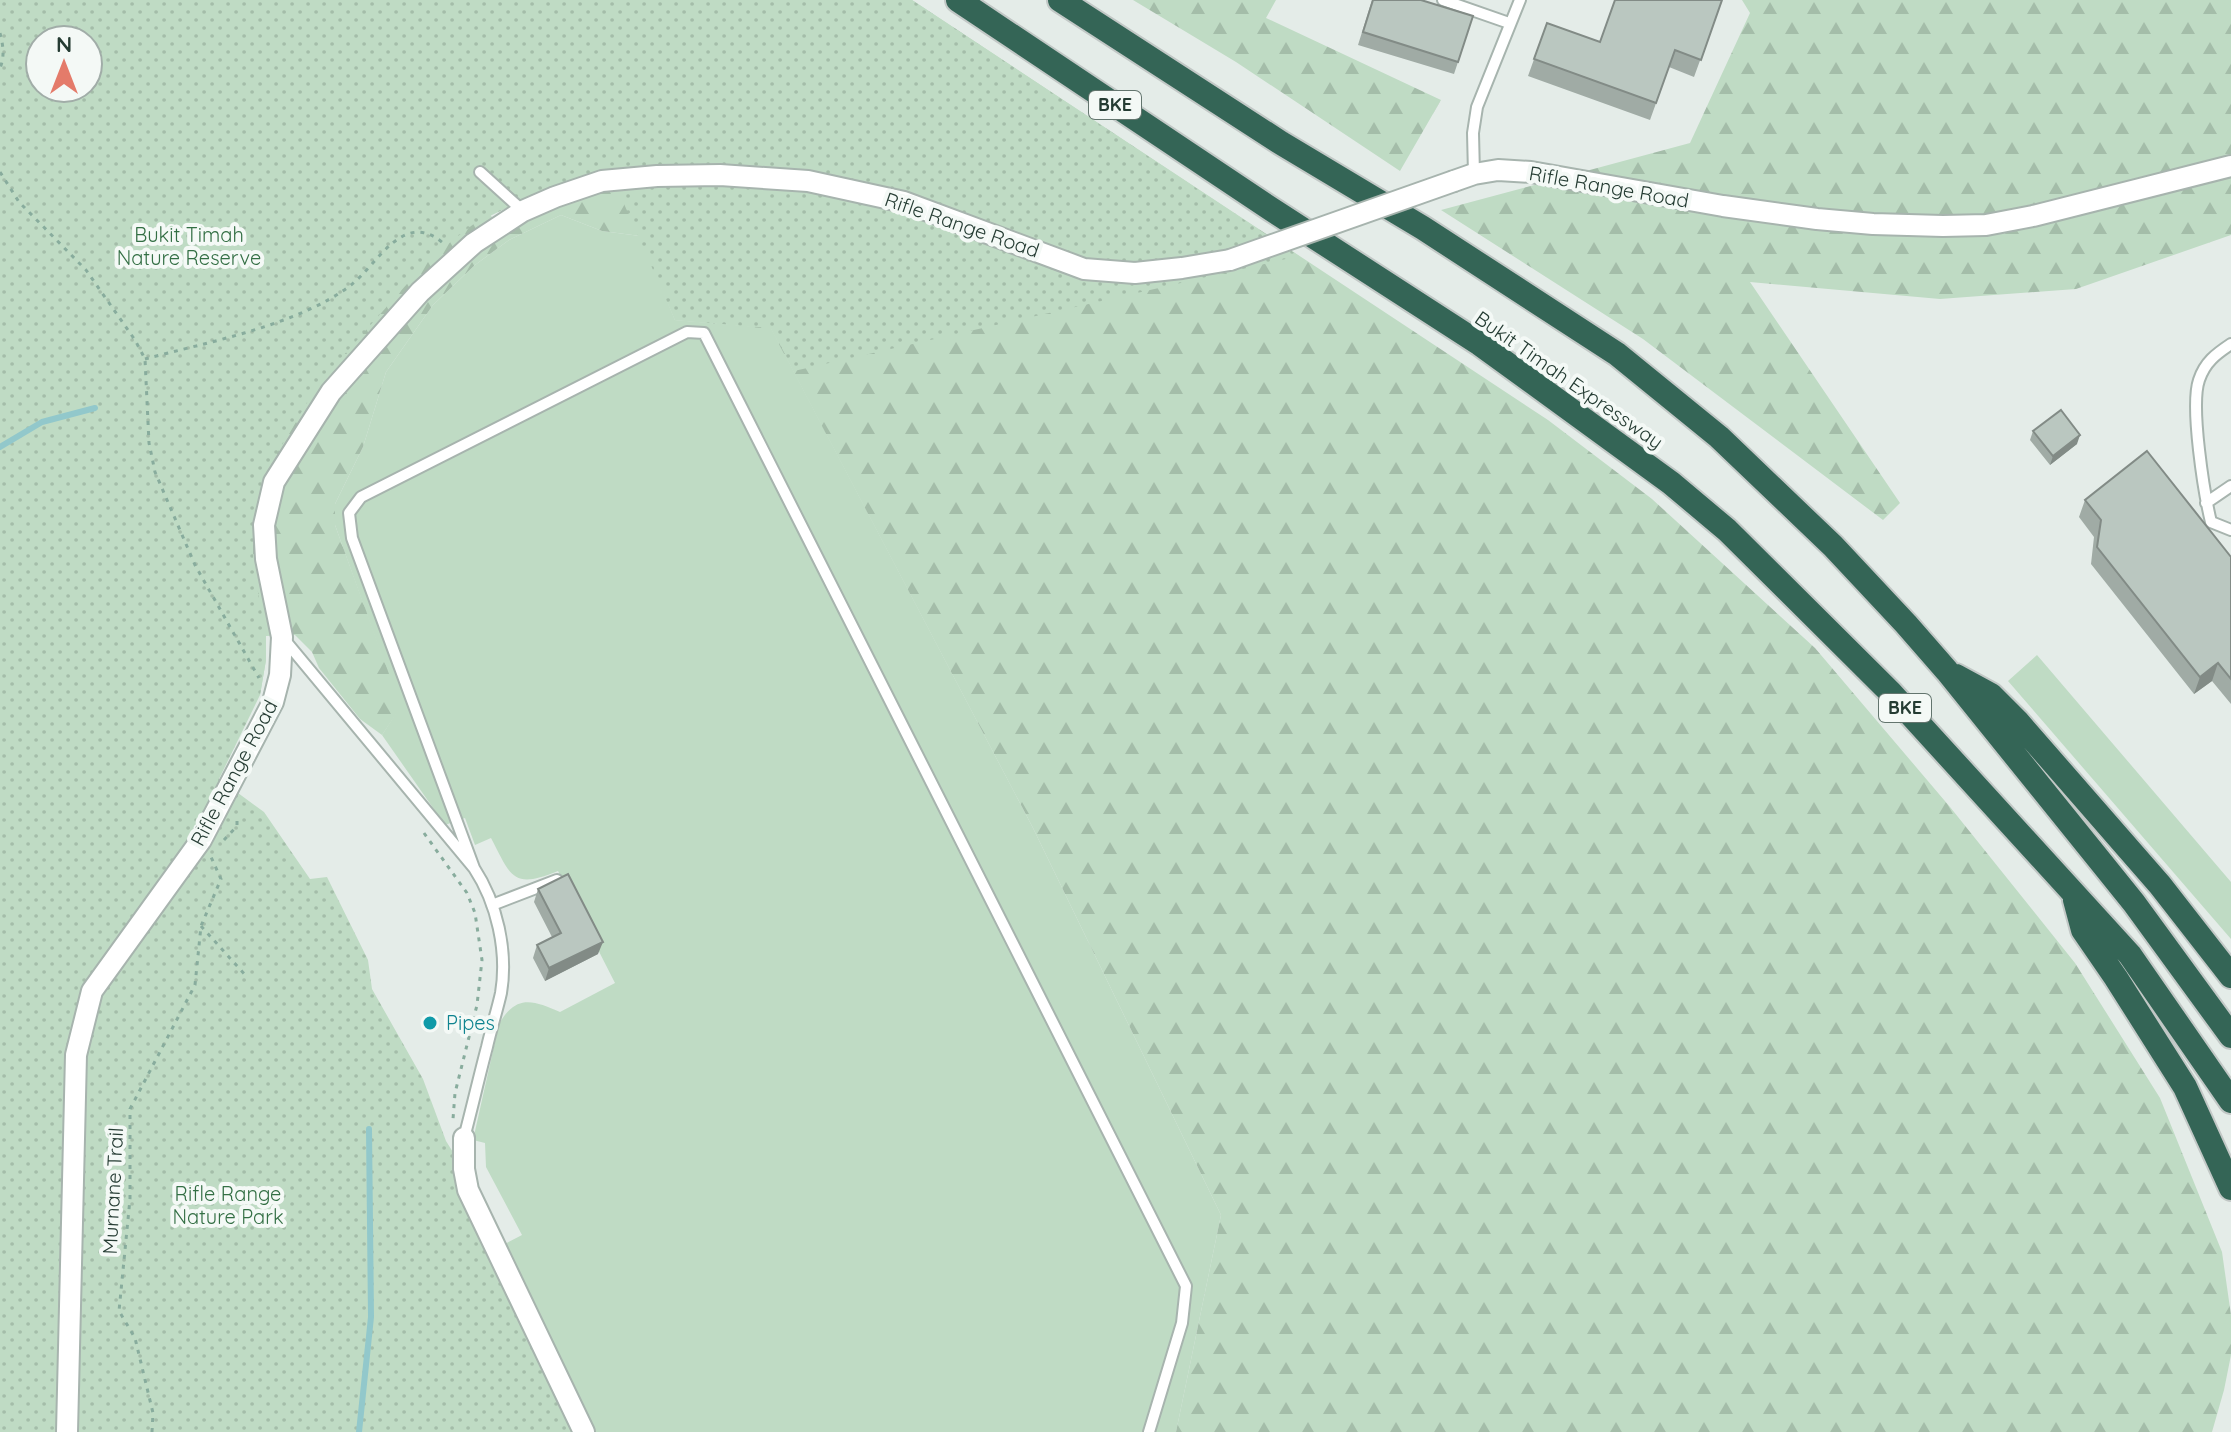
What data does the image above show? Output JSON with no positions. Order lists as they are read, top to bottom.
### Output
{
  "streets": {
    "highway": ["BKE", "Bukit Timah Expressway"],
    "street": ["Rifle Range Road"],
    "path": ["Murnane Trail"]
  },
  "parks": ["Bukit Timah Nature Reserve", "Rifle Range Nature Park"],
  "places": ["Pipes"],
  "north": "top"
}
